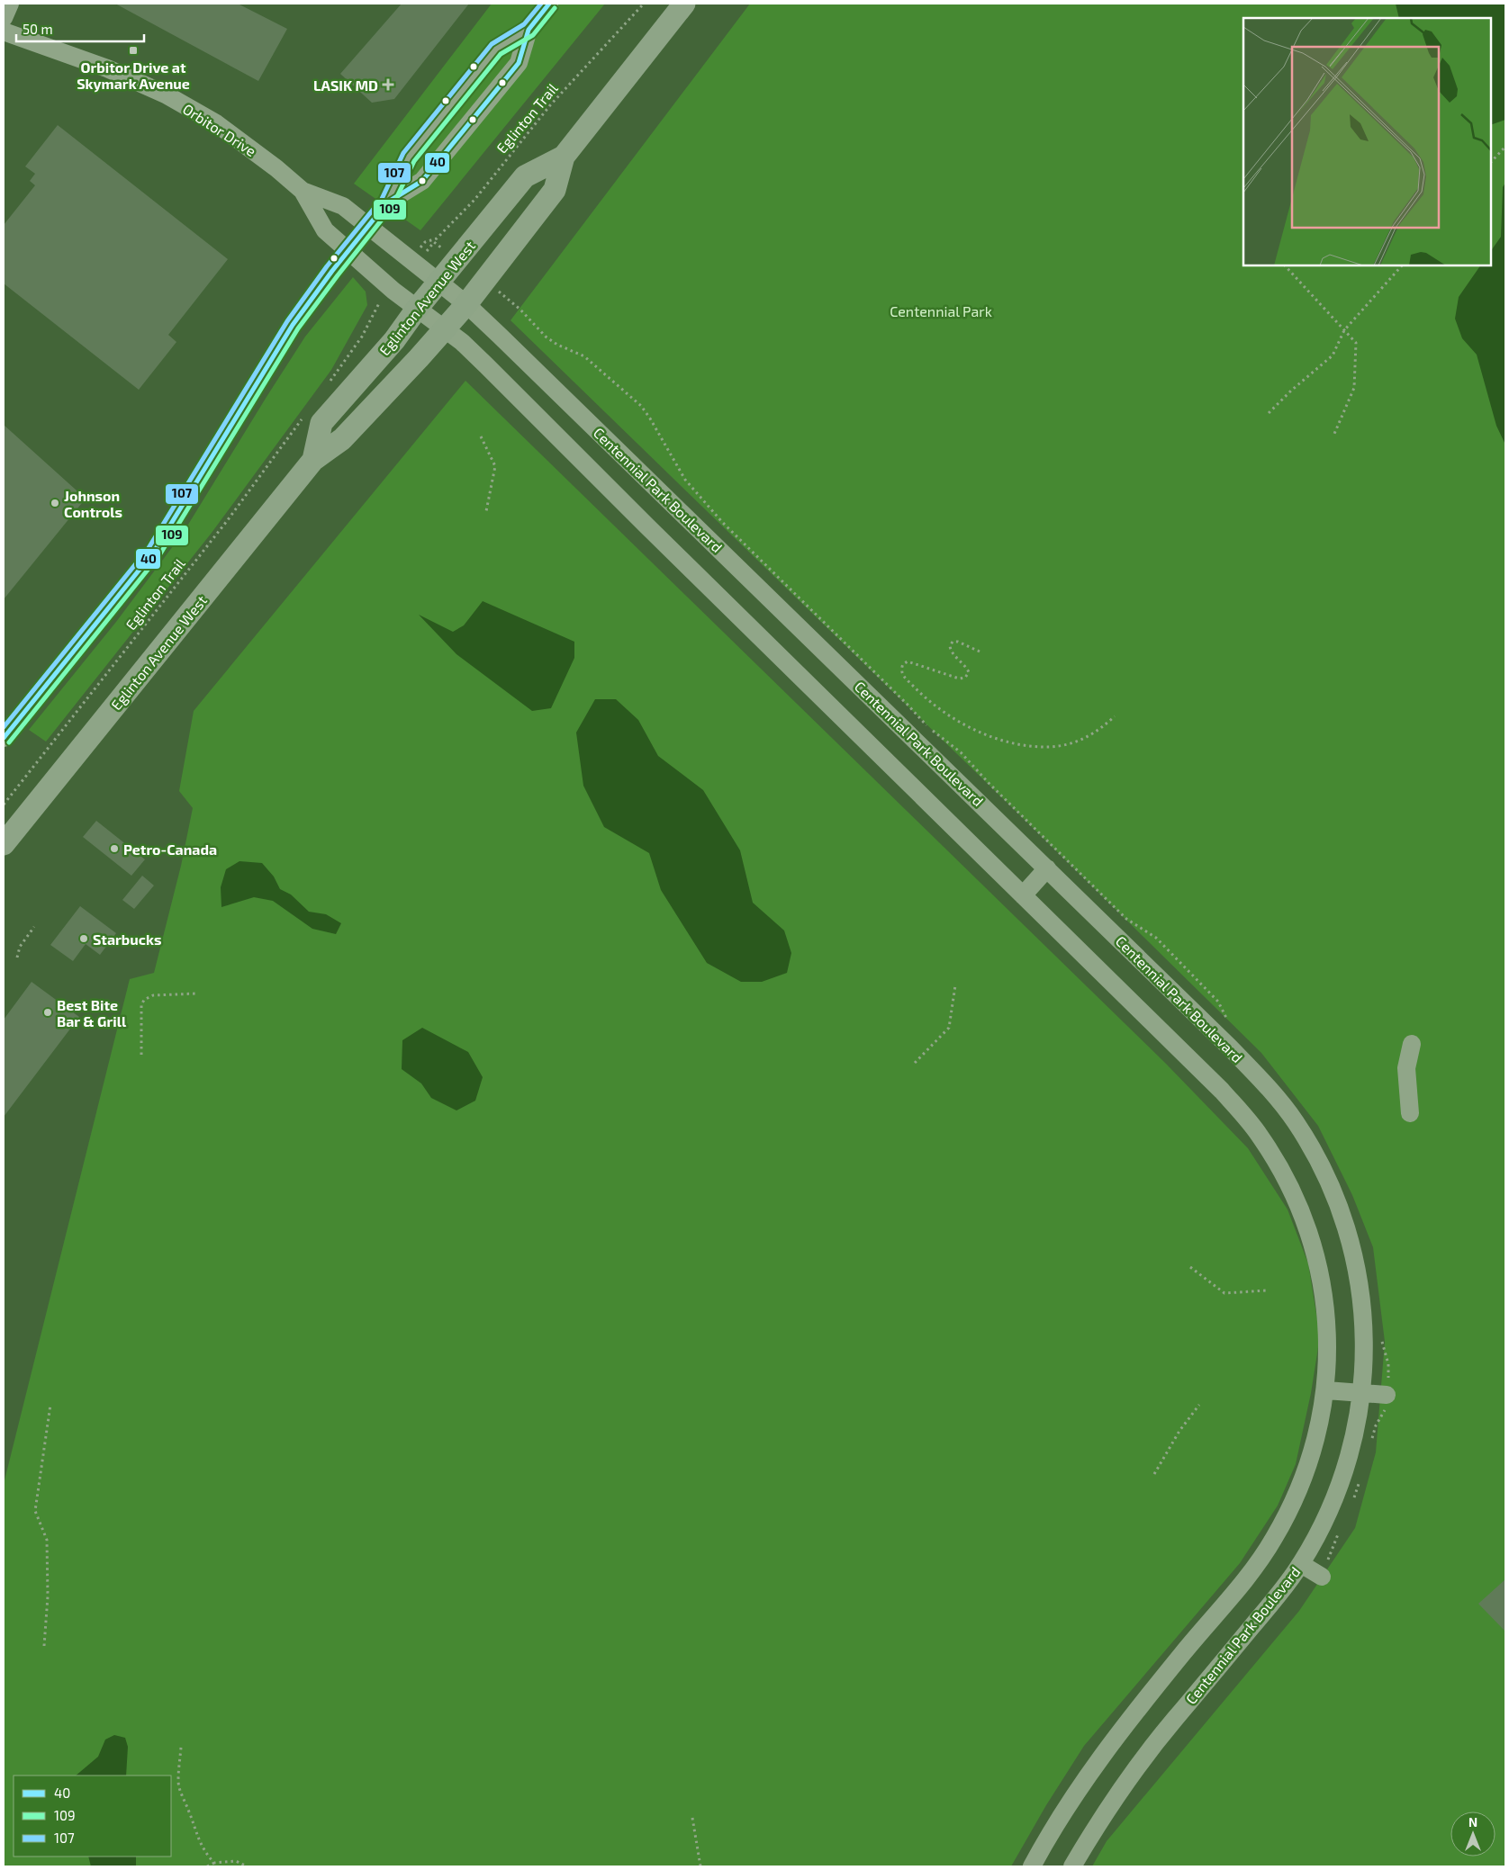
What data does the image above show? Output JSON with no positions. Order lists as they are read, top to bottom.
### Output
{
  "streets": {
    "main road": ["Eglinton Avenue West"],
    "street": ["Orbitor Drive", "Centennial Park Boulevard"],
    "path": ["Eglinton Trail"]
  },
  "crossings": [
    ["Orbitor Drive", "Eglinton Avenue West"],
    ["Orbitor Drive", "Centennial Park Boulevard"],
    ["Eglinton Avenue West", "Centennial Park Boulevard"]
  ],
  "parks": ["Centennial Park"],
  "places": {
    "transit": ["Orbitor Drive at Skymark Avenue"],
    "health": ["LASIK MD"],
    "other": [
      "Johnson Controls",
      "Petro-Canada",
      "Starbucks",
      "Best Bite Bar & Grill"
    ]
  },
  "lines": ["transit line 40", "transit line 107", "transit line 109"],
  "legend": ["40", "109", "107"],
  "scale_bar": "50 m",
  "north": "top"
}
